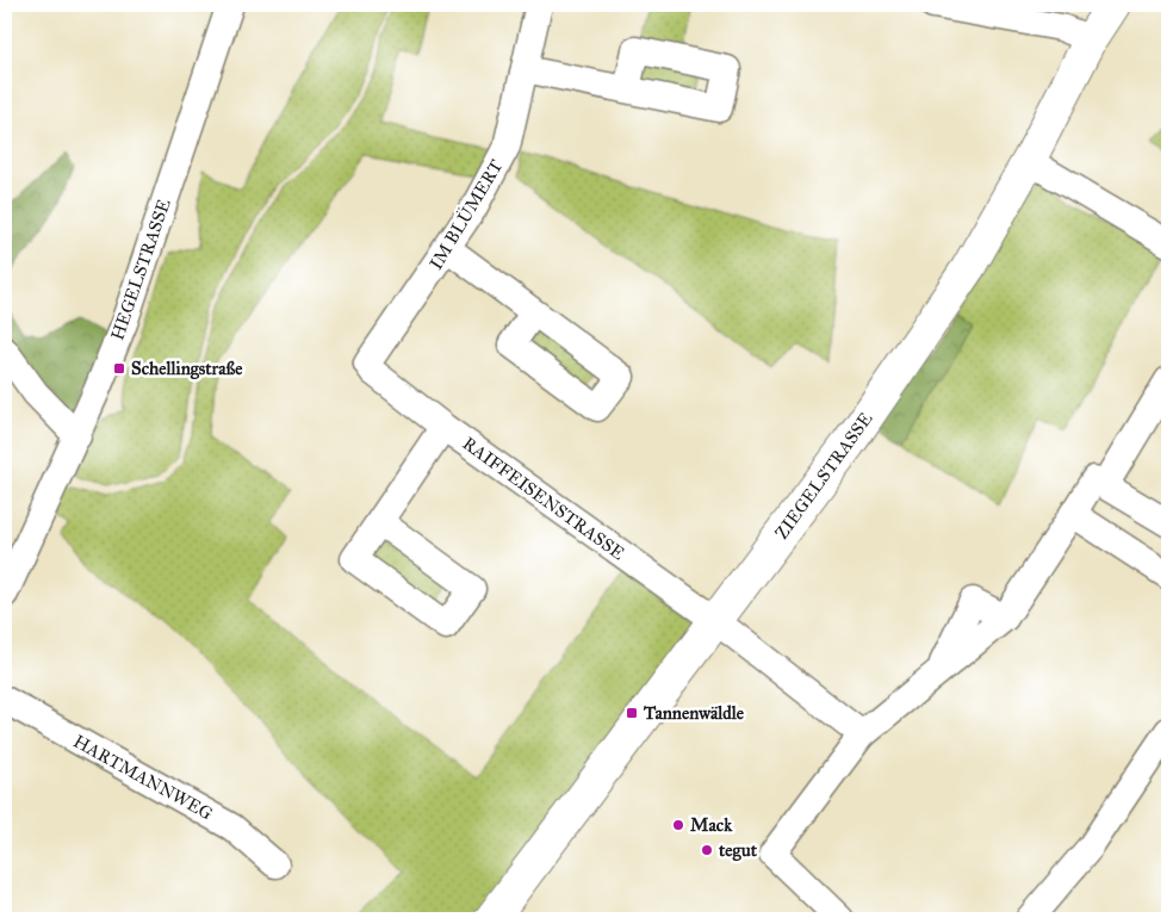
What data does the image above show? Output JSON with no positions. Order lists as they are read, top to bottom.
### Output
{
  "streets": {
    "main road": ["ZIEGELSTRASSE"],
    "street": [
      "IM BLÜMERT",
      "HEGELSTRASSE",
      "RAIFFEISENSTRASSE",
      "HARTMANNWEG"
    ]
  },
  "crossings": [
    ["IM BLÜMERT", "RAIFFEISENSTRASSE"],
    ["ZIEGELSTRASSE", "RAIFFEISENSTRASSE"]
  ],
  "places": {
    "transit": ["Schellingstraße", "Tannenwäldle"],
    "other": ["Mack", "tegut"]
  }
}
